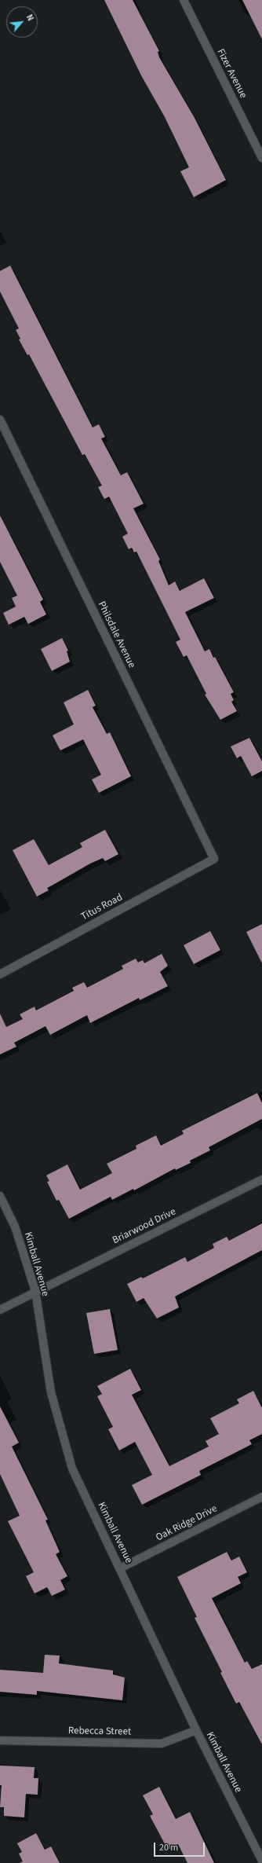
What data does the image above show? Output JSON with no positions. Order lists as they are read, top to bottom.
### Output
{
  "streets": {
    "street": [
      "Fizer Avenue",
      "Philsdale Avenue",
      "Titus Road",
      "Briarwood Drive",
      "Kimball Avenue",
      "Oak Ridge Drive",
      "Rebecca Street"
    ]
  },
  "crossings": [
    ["Philsdale Avenue", "Titus Road"],
    ["Briarwood Drive", "Kimball Avenue"],
    ["Kimball Avenue", "Oak Ridge Drive"],
    ["Kimball Avenue", "Rebecca Street"]
  ],
  "scale_bar": "20 m",
  "north": "top right"
}
